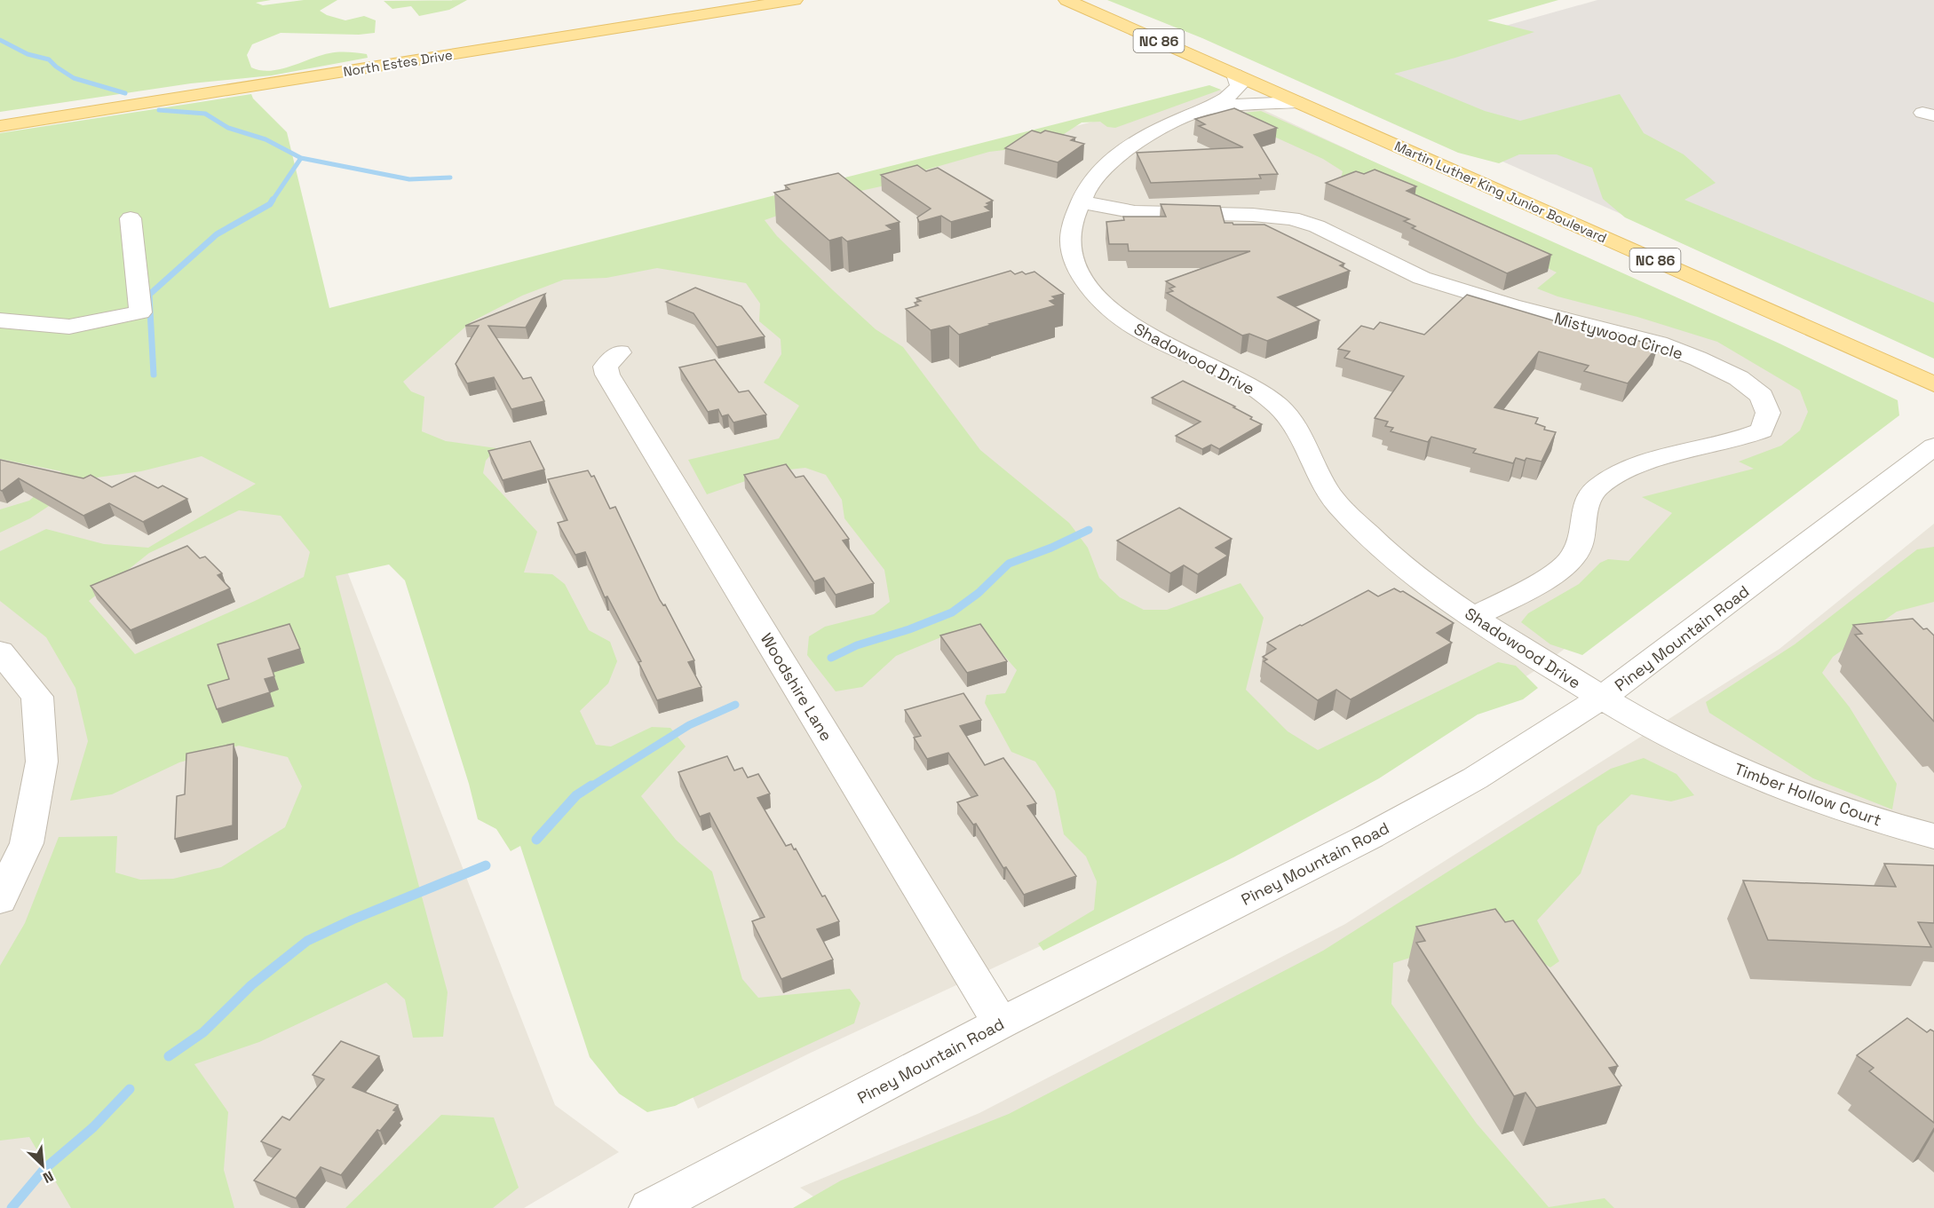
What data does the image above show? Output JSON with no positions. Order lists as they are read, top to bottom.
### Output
{
  "streets": {
    "main road": ["NC 86", "North Estes Drive", "Martin Luther King Junior Boulevard"],
    "street": [
      "Mistywood Circle",
      "Shadowood Drive",
      "Piney Mountain Road",
      "Woodshire Lane",
      "Timber Hollow Court"
    ]
  },
  "crossings": [
    ["Martin Luther King Junior Boulevard", "Shadowood Drive"],
    ["Mistywood Circle", "Shadowood Drive"],
    ["Shadowood Drive", "Piney Mountain Road"],
    ["Shadowood Drive", "Timber Hollow Court"],
    ["Piney Mountain Road", "Woodshire Lane"],
    ["Piney Mountain Road", "Timber Hollow Court"]
  ],
  "north": "bottom right"
}
